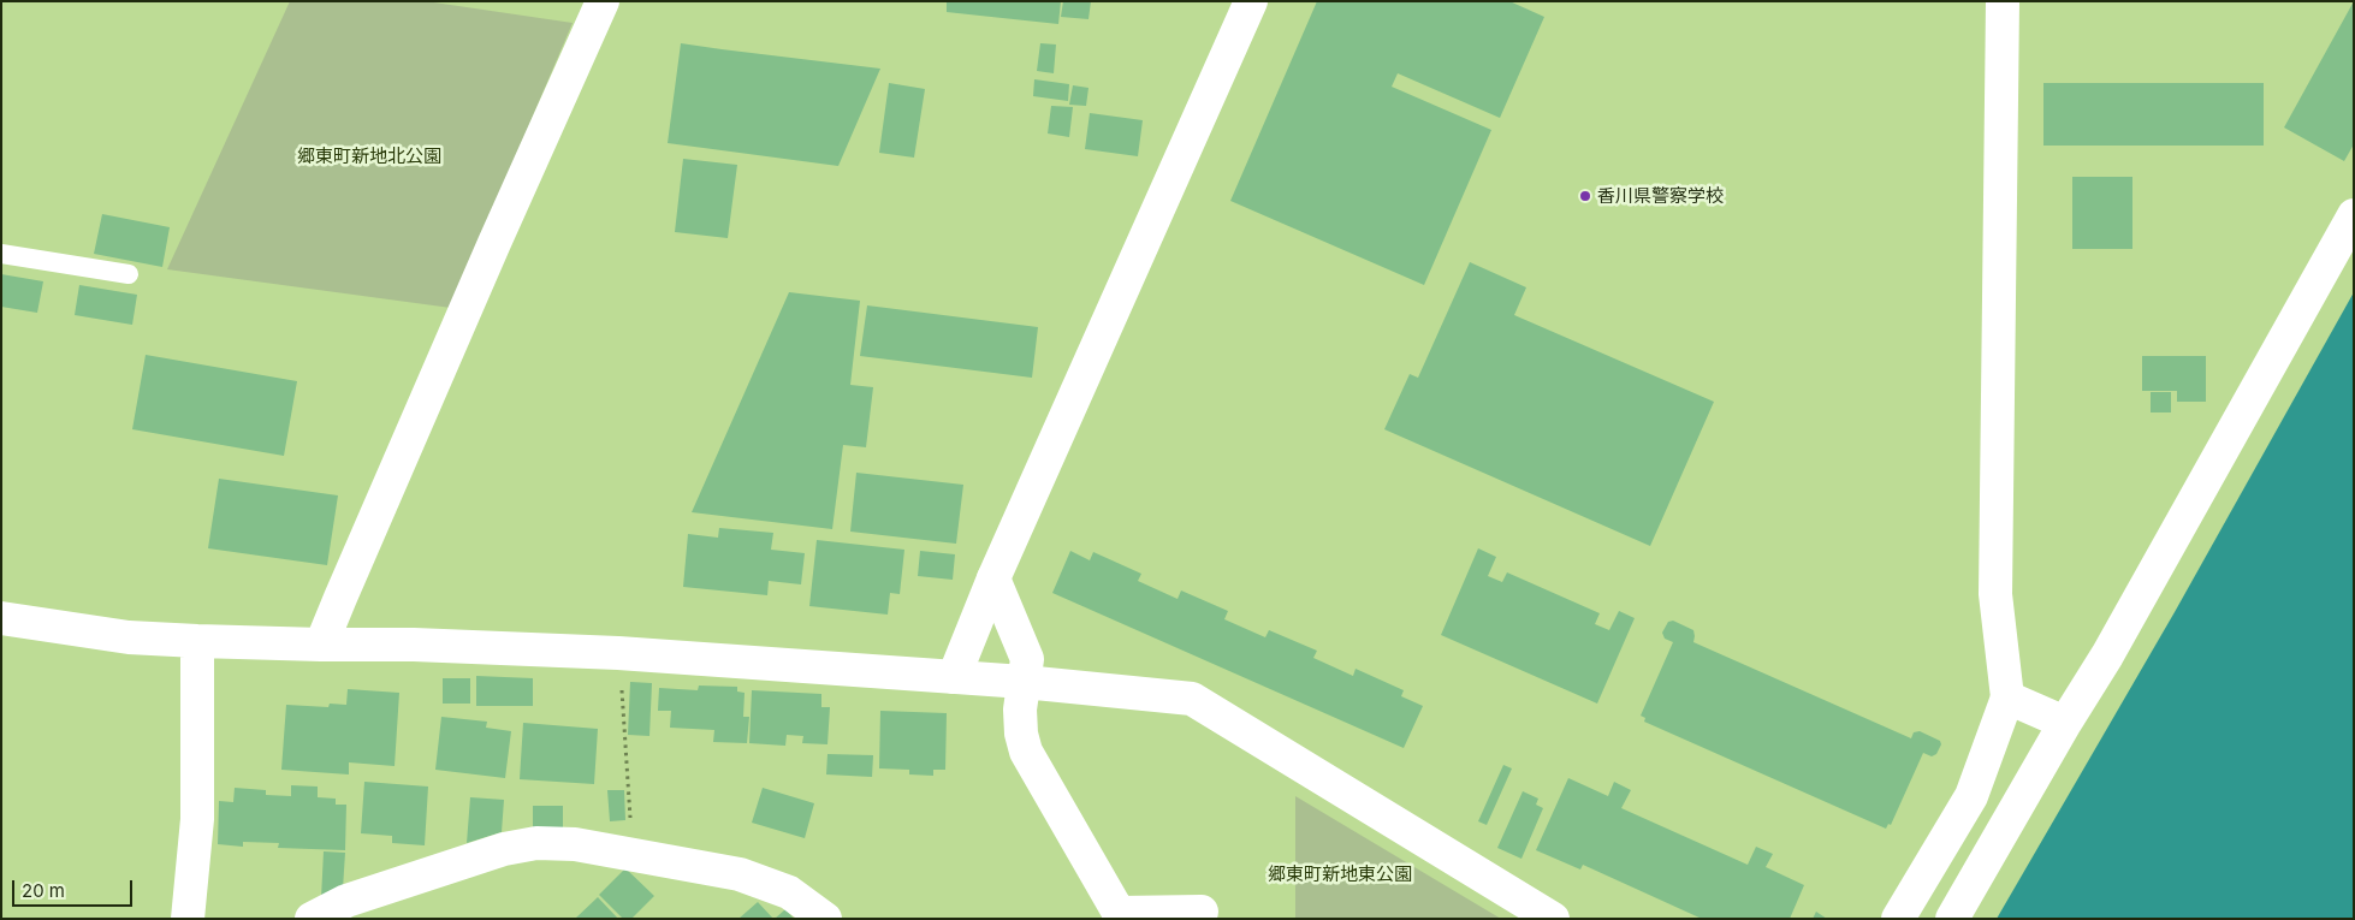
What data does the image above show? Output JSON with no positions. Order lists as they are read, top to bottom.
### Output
{
  "parks": ["郷東町新地北公園", "郷東町新地東公園"],
  "places": ["香川県警察学校"],
  "scale_bar": "20 m"
}
